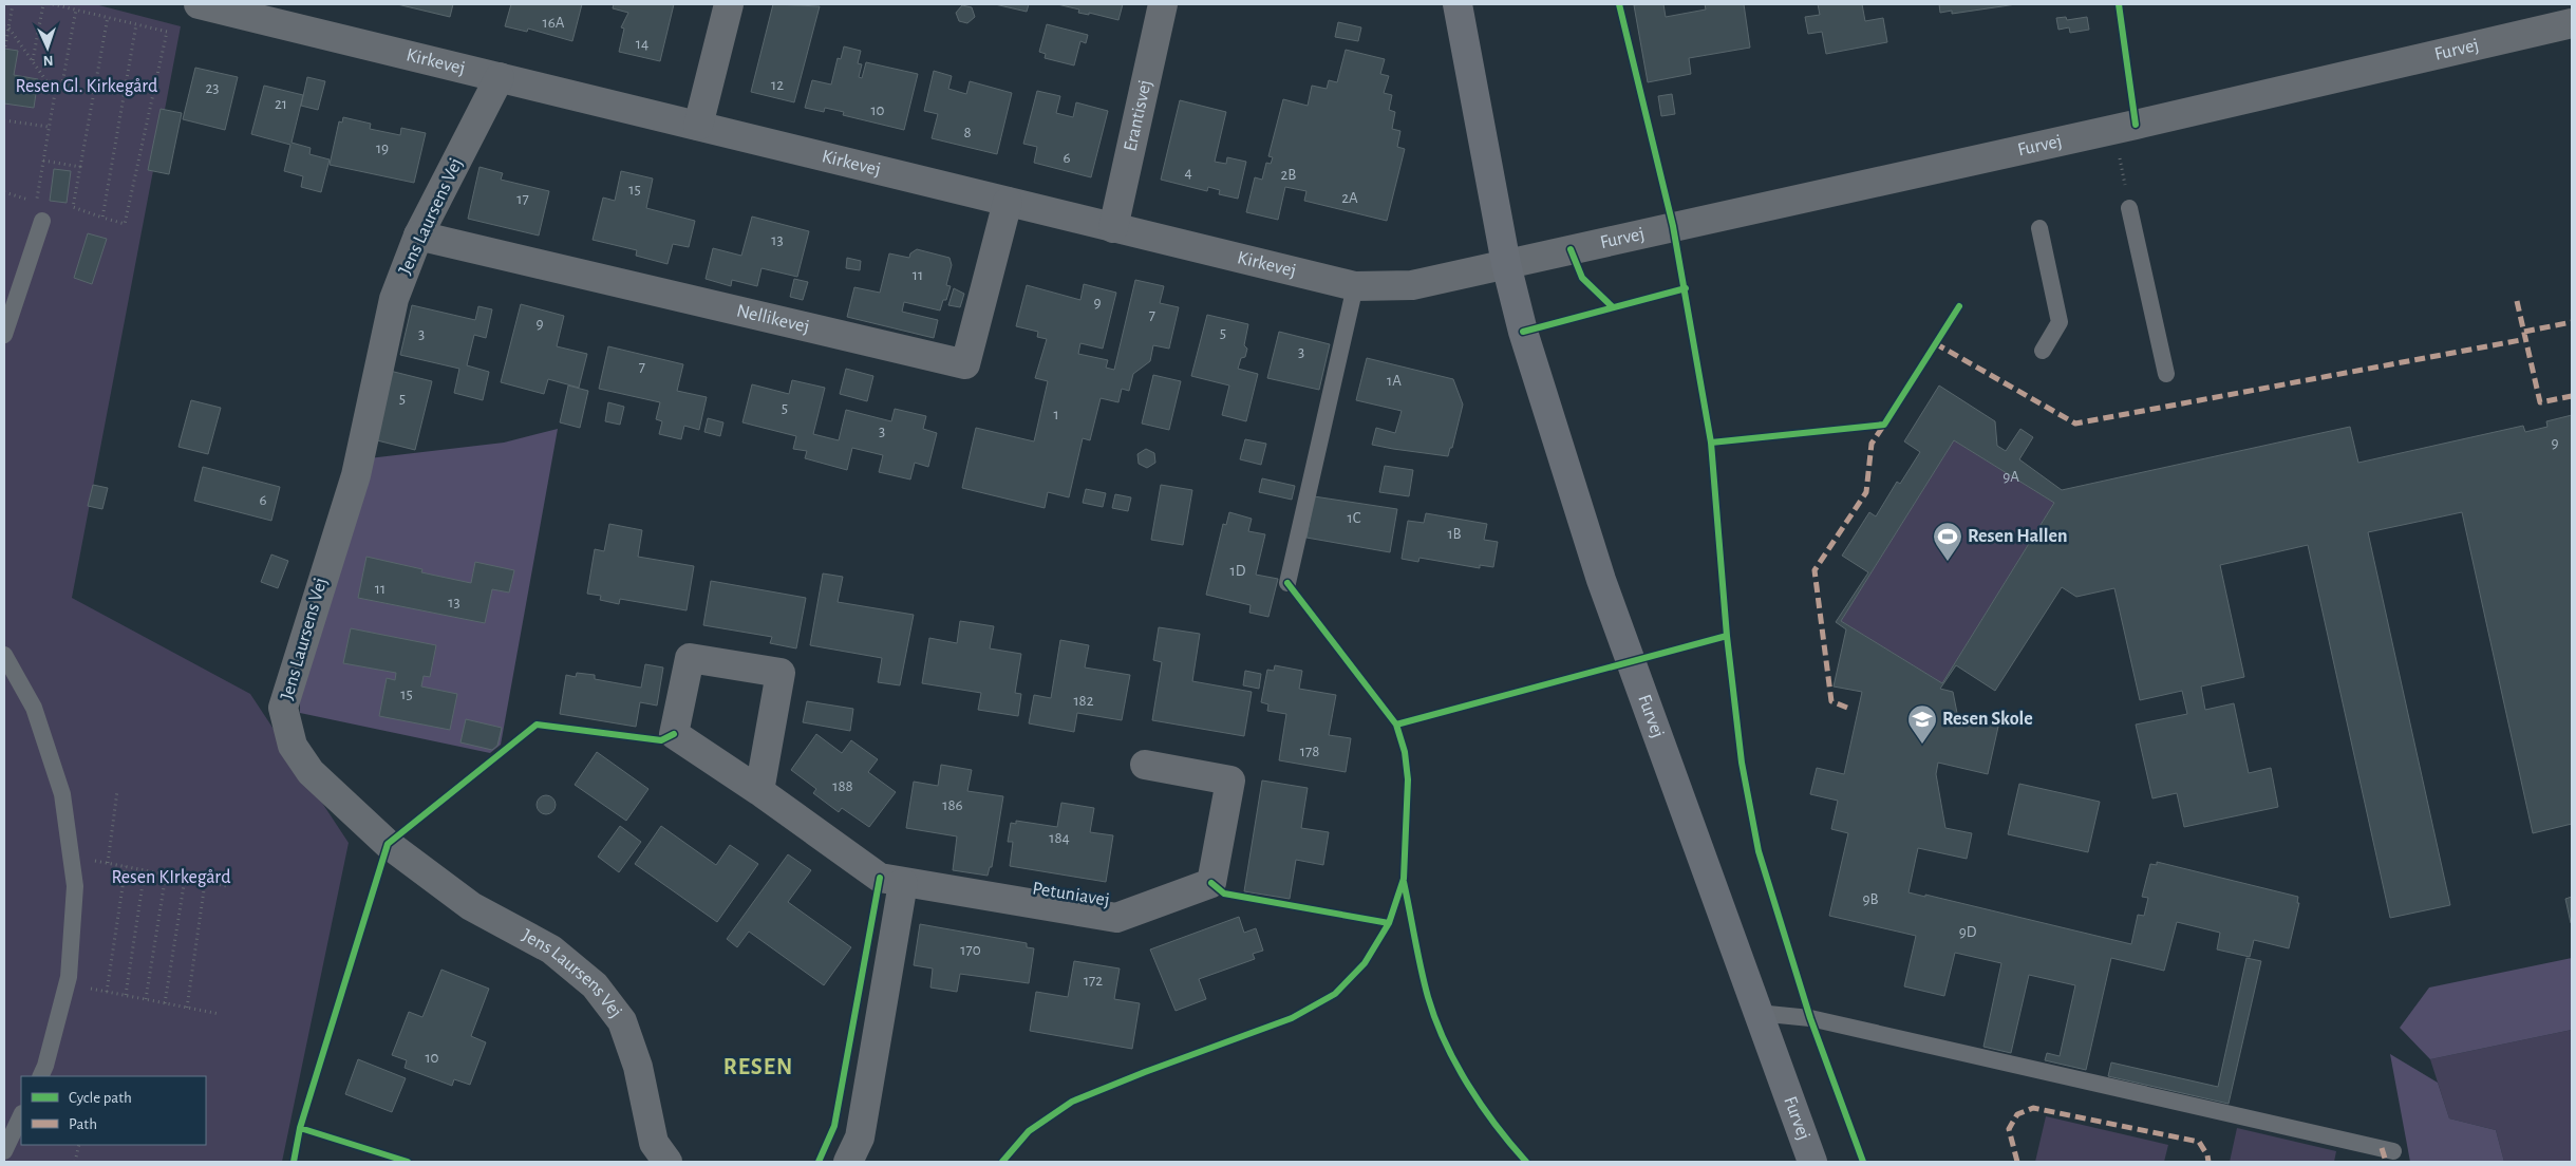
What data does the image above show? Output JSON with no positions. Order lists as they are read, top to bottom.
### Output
{
  "streets": {
    "main road": ["Furvej"],
    "street": [
      "Kirkevej",
      "Erantisvej",
      "Jens Laursens Vej",
      "Nellikevej",
      "Petuniavej"
    ]
  },
  "crossings": [
    ["Furvej", "Kirkevej"],
    ["Kirkevej", "Erantisvej"],
    ["Kirkevej", "Jens Laursens Vej"],
    ["Kirkevej", "Nellikevej"],
    ["Jens Laursens Vej", "Nellikevej"]
  ],
  "districts": ["RESEN"],
  "parks": ["Resen Gl. Kirkegård", "Resen KIrkegård"],
  "places": {
    "sports": ["Resen Hallen"],
    "school or university": ["Resen Skole"]
  },
  "house_numbers": [
    "16A",
    "14",
    "12",
    "23",
    "21",
    "10",
    "8",
    "19",
    "6",
    "4",
    "2B",
    "15",
    "2A",
    "17",
    "13",
    "11",
    "9",
    "7",
    "9",
    "5",
    "3",
    "3",
    "7",
    "1A",
    "5",
    "5",
    "1",
    "3",
    "9",
    "9A",
    "6",
    "1C",
    "1B",
    "1D",
    "11",
    "13",
    "15",
    "182",
    "178",
    "188",
    "186",
    "184",
    "9B",
    "9D",
    "170",
    "172",
    "10"
  ],
  "legend": ["Cycle path", "Path"],
  "north": "bottom"
}
